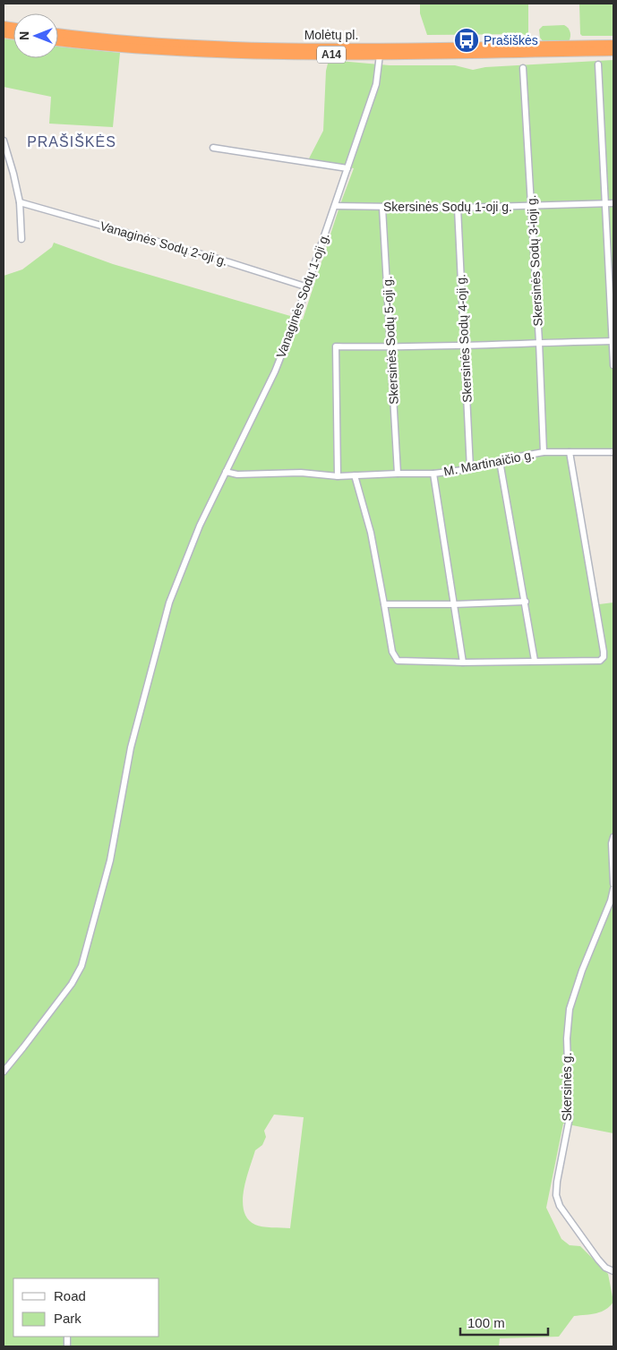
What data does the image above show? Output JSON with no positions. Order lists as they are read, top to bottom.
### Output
{
  "streets": {
    "highway": ["Molėtų pl.", "A14"],
    "street": [
      "Skersinės Sodų 1-oji g.",
      "Vanaginės Sodų 2-oji g.",
      "Skersinės Sodų 3-ioji g.",
      "Vanaginės Sodų 1-oji g.",
      "Skersinės Sodų 4-oji g.",
      "Skersinės Sodų 5-oji g.",
      "M. Martinaičio g.",
      "Skersinės g."
    ]
  },
  "crossings": [
    ["Molėtų pl.", "Vanaginės Sodų 1-oji g."],
    ["Skersinės Sodų 1-oji g.", "Skersinės Sodų 3-ioji g."],
    ["Skersinės Sodų 1-oji g.", "Vanaginės Sodų 1-oji g."],
    ["Skersinės Sodų 1-oji g.", "Skersinės Sodų 4-oji g."],
    ["Skersinės Sodų 1-oji g.", "Skersinės Sodų 5-oji g."],
    ["Vanaginės Sodų 2-oji g.", "Vanaginės Sodų 1-oji g."],
    ["Skersinės Sodų 3-ioji g.", "M. Martinaičio g."],
    ["Vanaginės Sodų 1-oji g.", "M. Martinaičio g."],
    ["Skersinės Sodų 4-oji g.", "M. Martinaičio g."],
    ["Skersinės Sodų 5-oji g.", "M. Martinaičio g."]
  ],
  "districts": ["PRAŠIŠKĖS"],
  "places": {
    "bus stop": ["Prašiškės"]
  },
  "legend": ["Road", "Park"],
  "scale_bar": "100 m",
  "north": "left"
}
